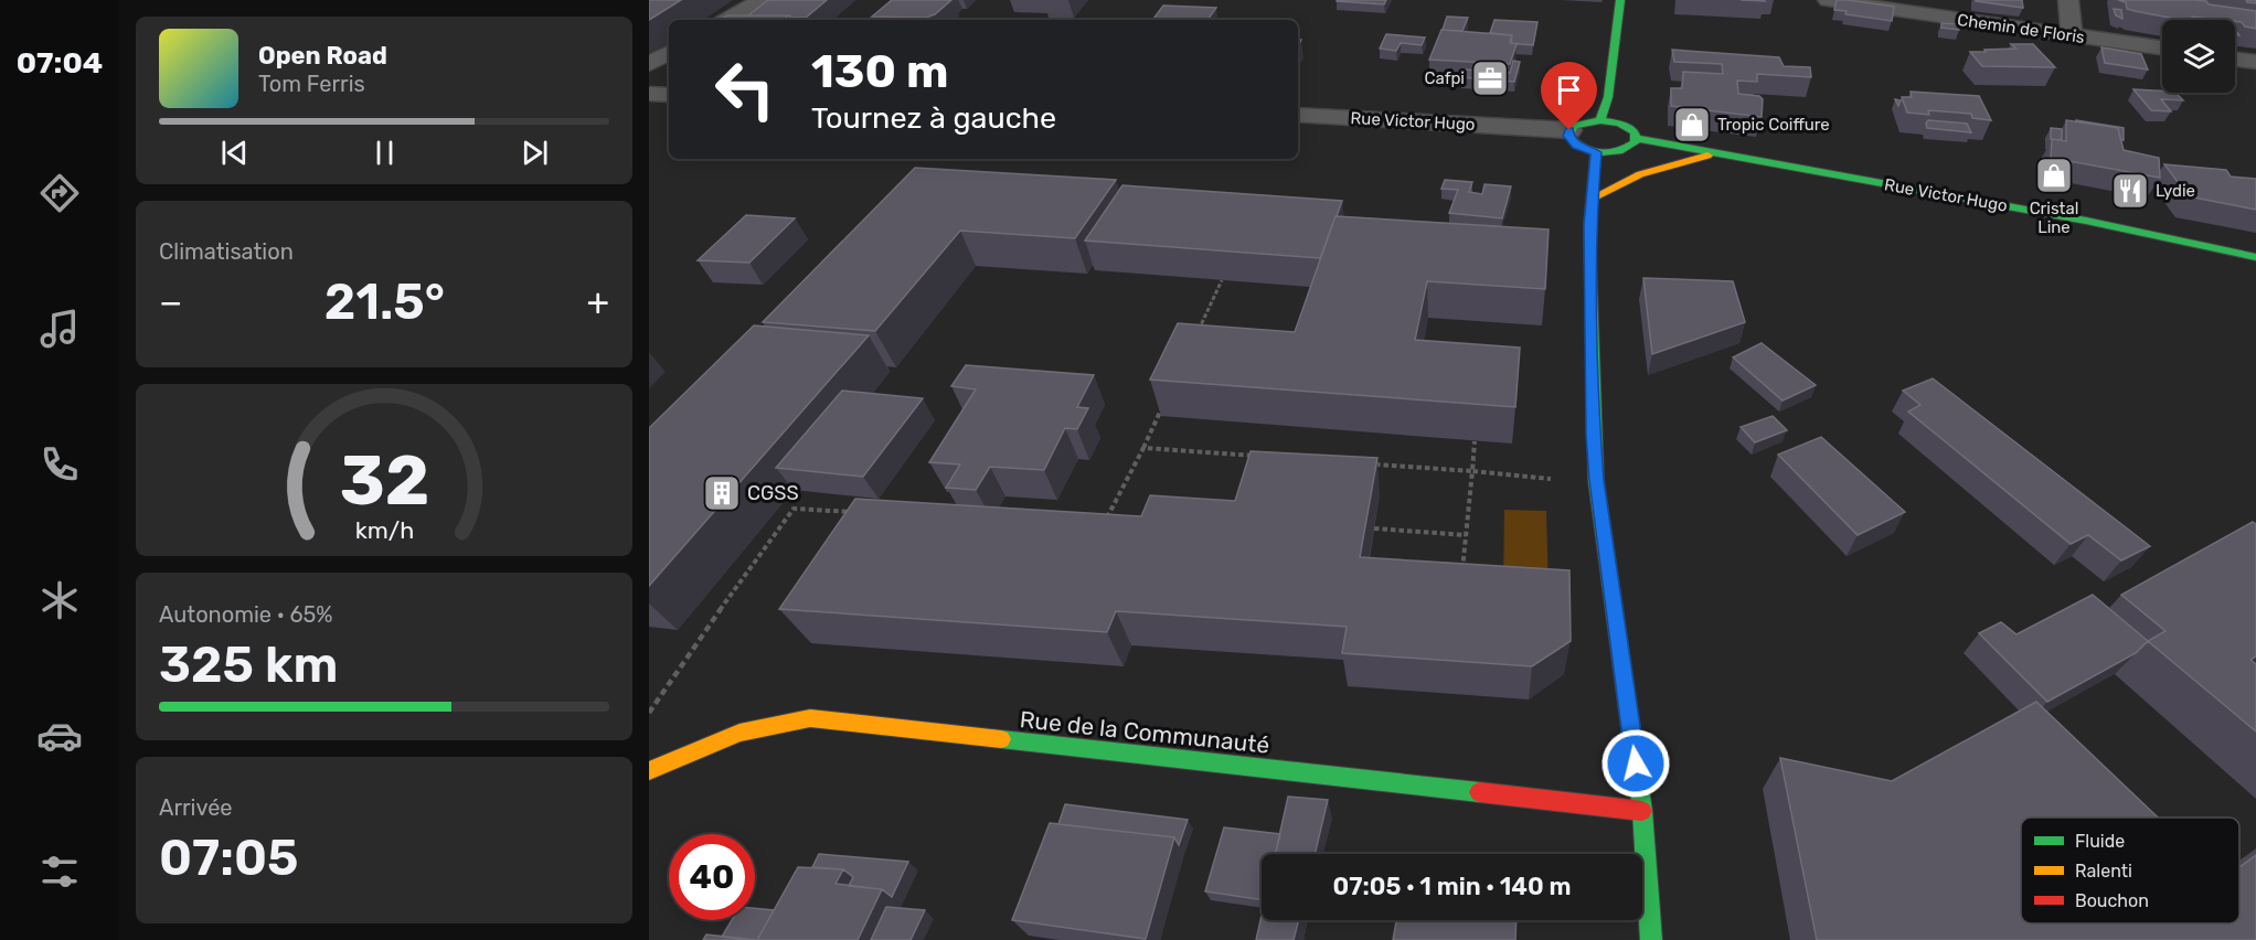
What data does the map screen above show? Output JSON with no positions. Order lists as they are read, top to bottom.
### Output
{
  "streets": {
    "street": ["Chemin de Floris", "Rue Victor Hugo", "Rue de la Communauté"]
  },
  "places": {
    "office": ["Cafpi"],
    "shop": ["Tropic Coiffure", "Cristal Line"],
    "restaurant": ["Lydie"],
    "building": ["CGSS"]
  },
  "legend": ["Fluide", "Ralenti", "Bouchon"],
  "page": {
    "tabs": "07:04",
    "turn": ["130 m", "Tournez à gauche"],
    "song": ["Open Road", "Tom Ferris"],
    "tile": [
      "Climatisation",
      ["Autonomie · 65%", "325 km"],
      ["Arrivée", "07:05"]
    ],
    "heat": ["−", "21.5°", "+"],
    "limit": "40",
    "trip": "07:05 · 1 min · 140 m",
    "gauge": ["32", "km/h"]
  }
}
